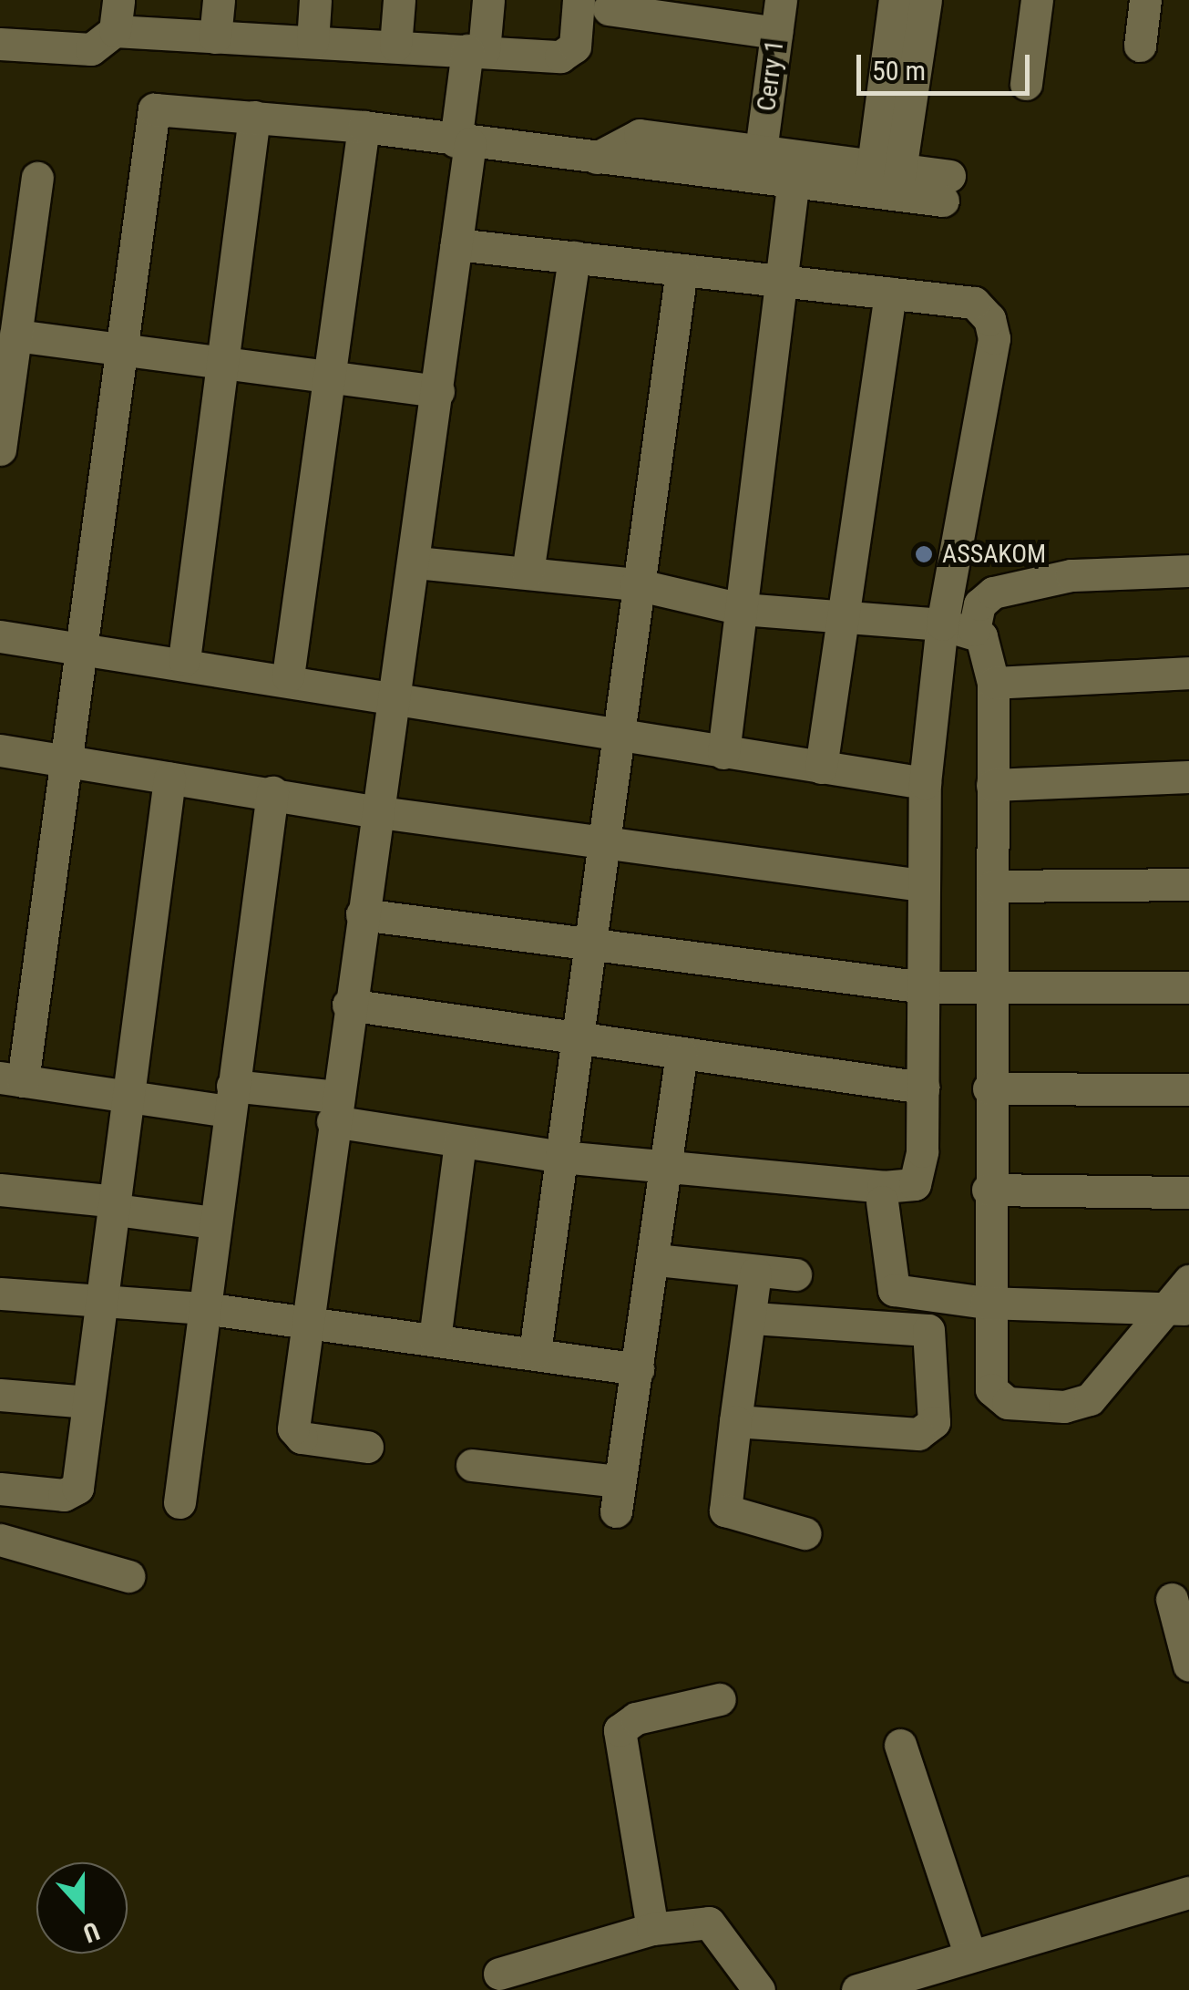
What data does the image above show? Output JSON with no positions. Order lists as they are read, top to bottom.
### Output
{
  "streets": {
    "street": ["Cerry 1"]
  },
  "places": ["ASSAKOM"],
  "scale_bar": "50 m",
  "north": "bottom"
}
